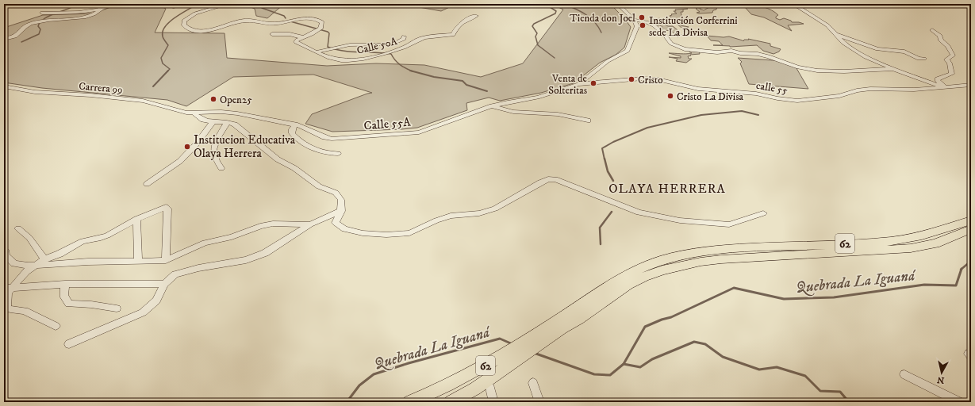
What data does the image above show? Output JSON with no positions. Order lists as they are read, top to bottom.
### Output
{
  "streets": {
    "highway": ["62"],
    "street": [
      "Calle 50A",
      "Carrera 99",
      "calle 55",
      "Calle 55A"
    ]
  },
  "crossings": [
    ["Carrera 99", "Calle 55A"],
    ["calle 55", "Calle 55A"]
  ],
  "districts": ["OLAYA HERRERA"],
  "water": ["Quebrada La Iguaná"],
  "places": [
    "Tienda don Joel",
    "Institución Corferrini sede La Divisa",
    "Cristo",
    "Venta de Solteritas",
    "Cristo La Divisa",
    "Open25",
    "Institucion Educativa Olaya Herrera"
  ],
  "north": "bottom"
}
